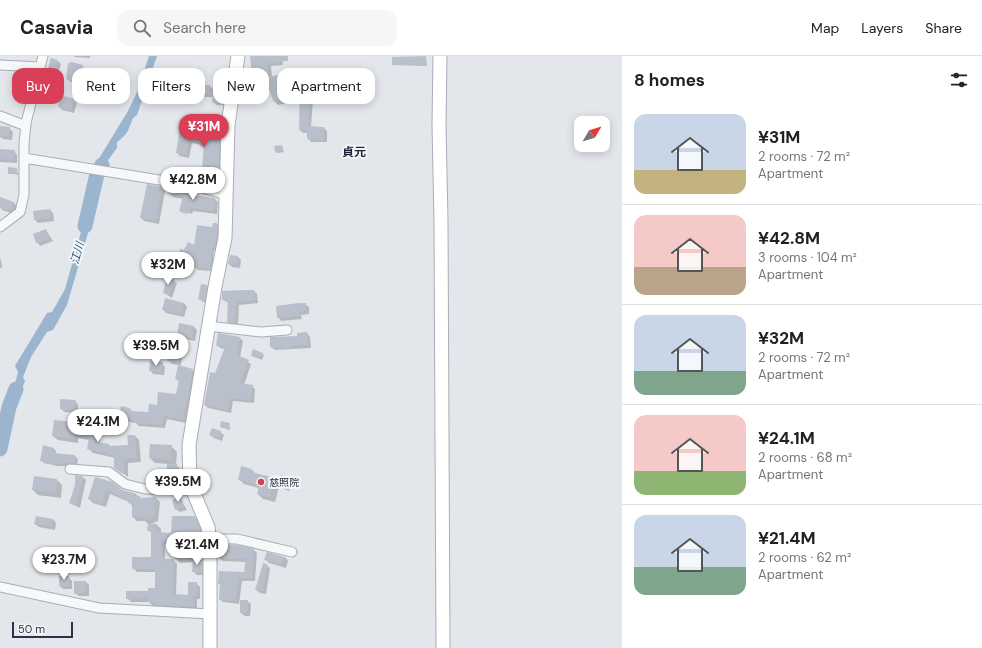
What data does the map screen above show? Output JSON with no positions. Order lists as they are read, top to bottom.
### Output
{
  "districts": ["貞元"],
  "water": ["江川"],
  "places": ["慈照院"],
  "scale_bar": "50 m",
  "north": "top right",
  "page": {
    "header": "Casavia",
    "search": "Search here",
    "nav": ["Map", "Layers", "Share"],
    "heading": "8 homes",
    "chip": [
      "Buy",
      "Rent",
      "Filters",
      "New",
      "Apartment"
    ],
    "list": [
      {
        "name": "¥31M",
        "note": "2 rooms · 72 m² · Apartment"
      },
      {
        "name": "¥42.8M",
        "note": "3 rooms · 104 m² · Apartment"
      },
      {
        "name": "¥32M",
        "note": "2 rooms · 72 m² · Apartment"
      },
      {
        "name": "¥24.1M",
        "note": "2 rooms · 68 m² · Apartment"
      },
      {
        "name": "¥21.4M",
        "note": "2 rooms · 62 m² · Apartment"
      }
    ],
    "price": [
      "¥31M",
      "¥42.8M",
      "¥32M",
      "¥39.5M",
      "¥24.1M",
      "¥39.5M",
      "¥21.4M",
      "¥23.7M"
    ],
    "scale": "50 m"
  }
}
